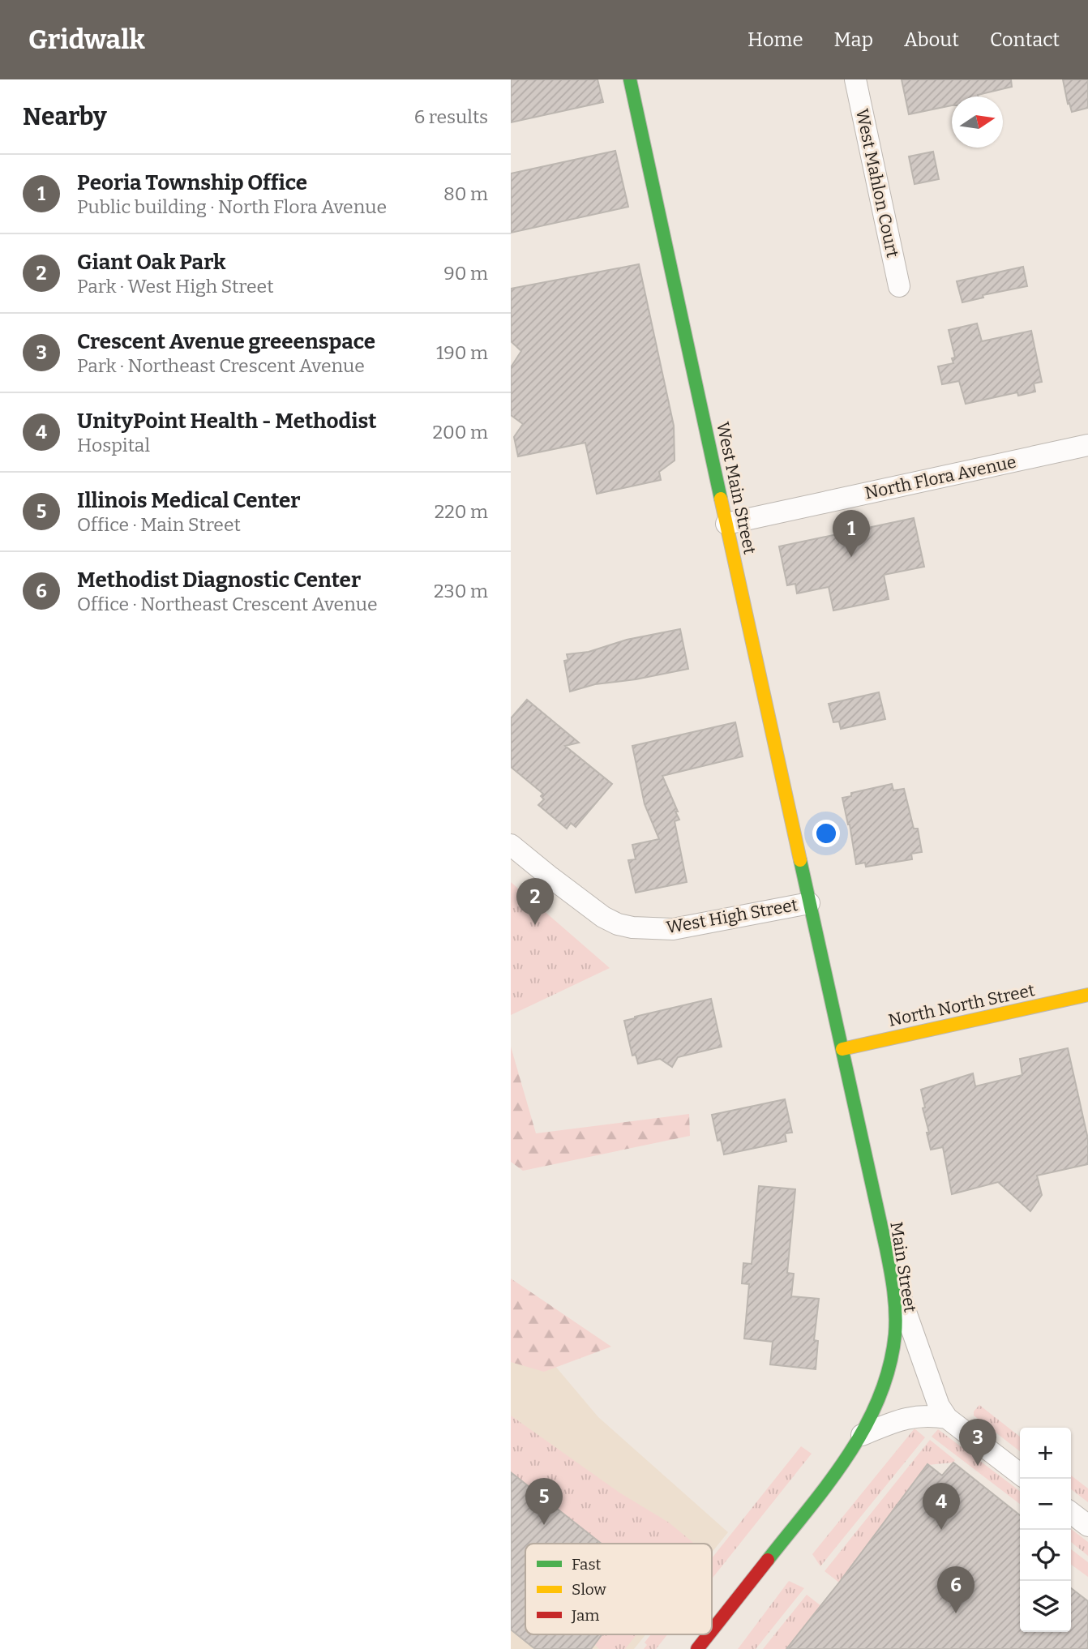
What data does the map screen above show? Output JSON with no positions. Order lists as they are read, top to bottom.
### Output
{
  "streets": {
    "main road": ["West Main Street", "North North Street", "Main Street"],
    "street": ["West Mahlon Court", "North Flora Avenue", "West High Street"]
  },
  "crossings": [
    ["North Flora Avenue", "West Main Street"],
    ["West Main Street", "West High Street"],
    ["West Main Street", "Main Street"],
    ["West High Street", "Main Street"],
    ["North North Street", "Main Street"]
  ],
  "legend": ["Fast", "Slow", "Jam"],
  "north": "right",
  "page": {
    "header": "Gridwalk",
    "nav": [
      "Home",
      "Map",
      "About",
      "Contact"
    ],
    "heading": ["Nearby", "6 results"],
    "list": [
      {
        "mark": "1",
        "name": "Peoria Township Office",
        "note": "Public building · North Flora Avenue",
        "value": "80 m"
      },
      {
        "mark": "2",
        "name": "Giant Oak Park",
        "note": "Park · West High Street",
        "value": "90 m"
      },
      {
        "mark": "3",
        "name": "Crescent Avenue greeenspace",
        "note": "Park · Northeast Crescent Avenue",
        "value": "190 m"
      },
      {
        "mark": "4",
        "name": "UnityPoint Health - Methodist",
        "note": "Hospital",
        "value": "200 m"
      },
      {
        "mark": "5",
        "name": "Illinois Medical Center",
        "note": "Office · Main Street",
        "value": "220 m"
      },
      {
        "mark": "6",
        "name": "Methodist Diagnostic Center",
        "note": "Office · Northeast Crescent Avenue",
        "value": "230 m"
      }
    ],
    "pins": [
      "1",
      "2",
      "3",
      "5",
      "4",
      "6"
    ],
    "map_buttons": ["+", "−"]
  }
}
